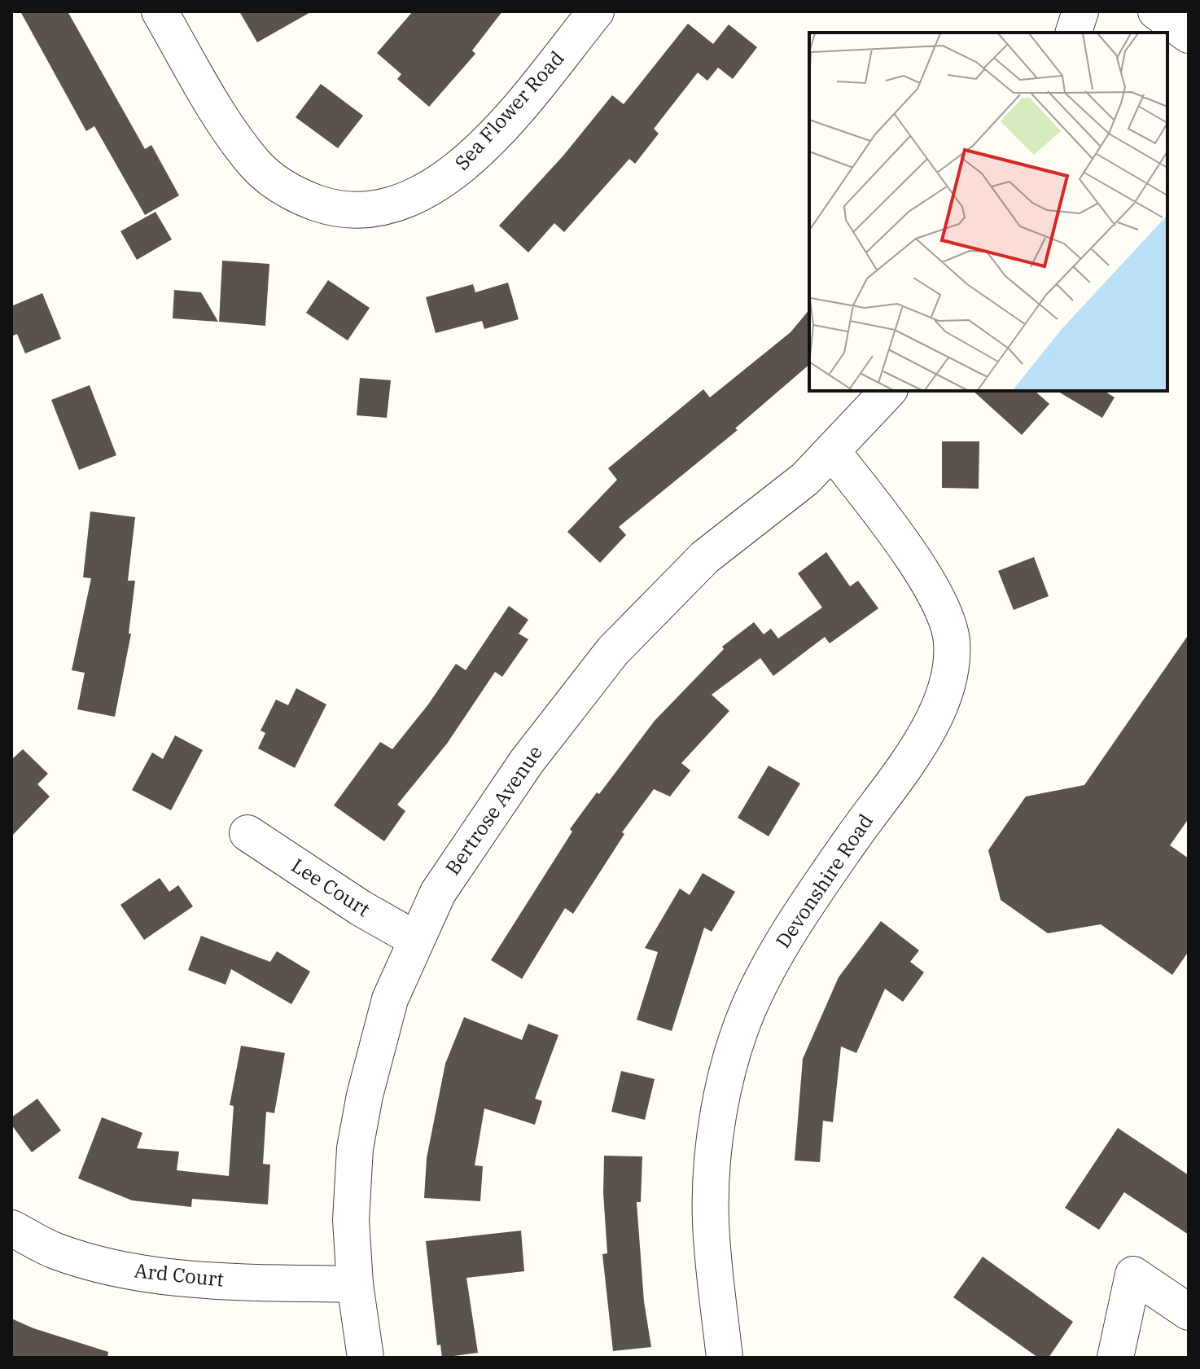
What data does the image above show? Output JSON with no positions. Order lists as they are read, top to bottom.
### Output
{
  "streets": {
    "street": [
      "Sea Flower Road",
      "Bertrose Avenue",
      "Devonshire Road",
      "Lee Court",
      "Ard Court"
    ]
  },
  "crossings": [
    ["Bertrose Avenue", "Devonshire Road"],
    ["Bertrose Avenue", "Lee Court"],
    ["Bertrose Avenue", "Ard Court"]
  ]
}
